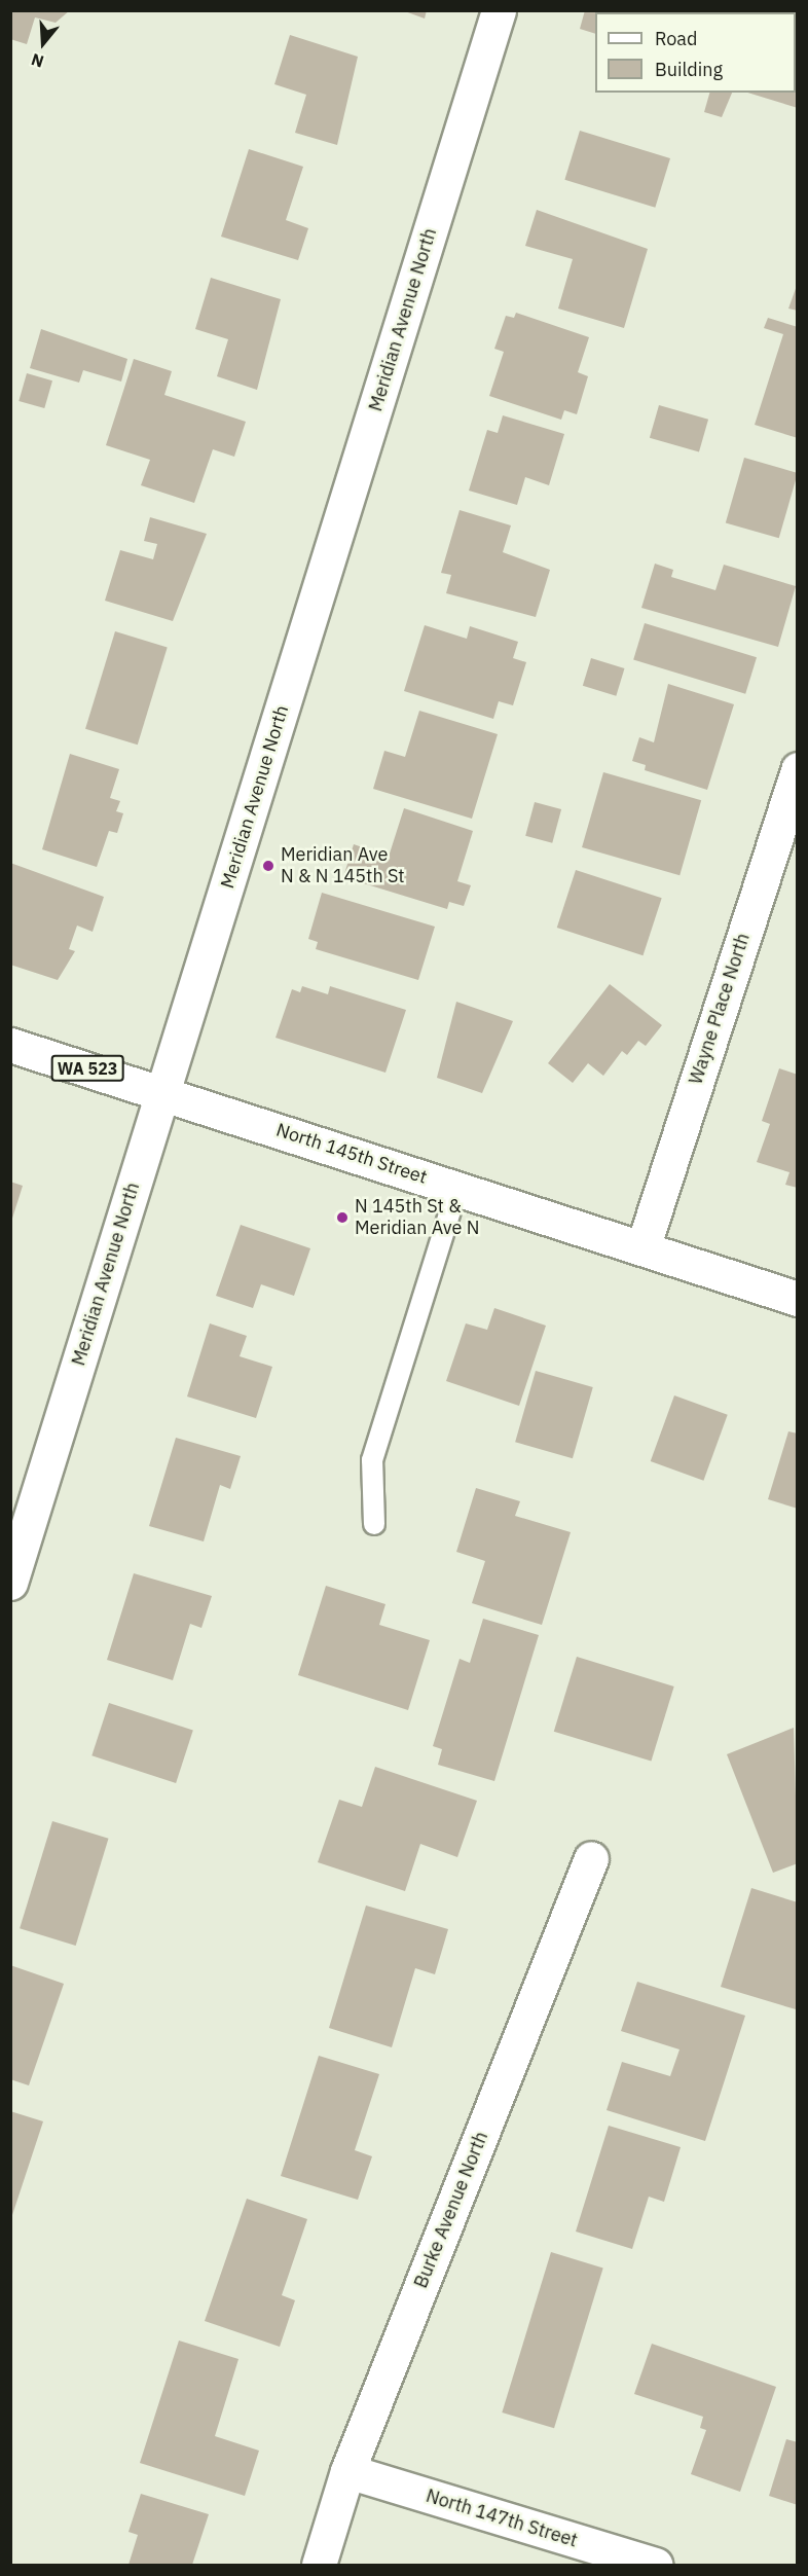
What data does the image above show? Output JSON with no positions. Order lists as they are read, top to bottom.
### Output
{
  "streets": {
    "street": [
      "Meridian Avenue North",
      "Wayne Place North",
      "WA 523",
      "North 145th Street",
      "Burke Avenue North",
      "North 147th Street"
    ]
  },
  "crossings": [
    ["Meridian Avenue North", "North 145th Street"],
    ["Wayne Place North", "North 145th Street"],
    ["Burke Avenue North", "North 147th Street"]
  ],
  "places": ["Meridian Ave N & N 145th St", "N 145th St & Meridian Ave N"],
  "legend": ["Road", "Building"],
  "north": "bottom"
}
